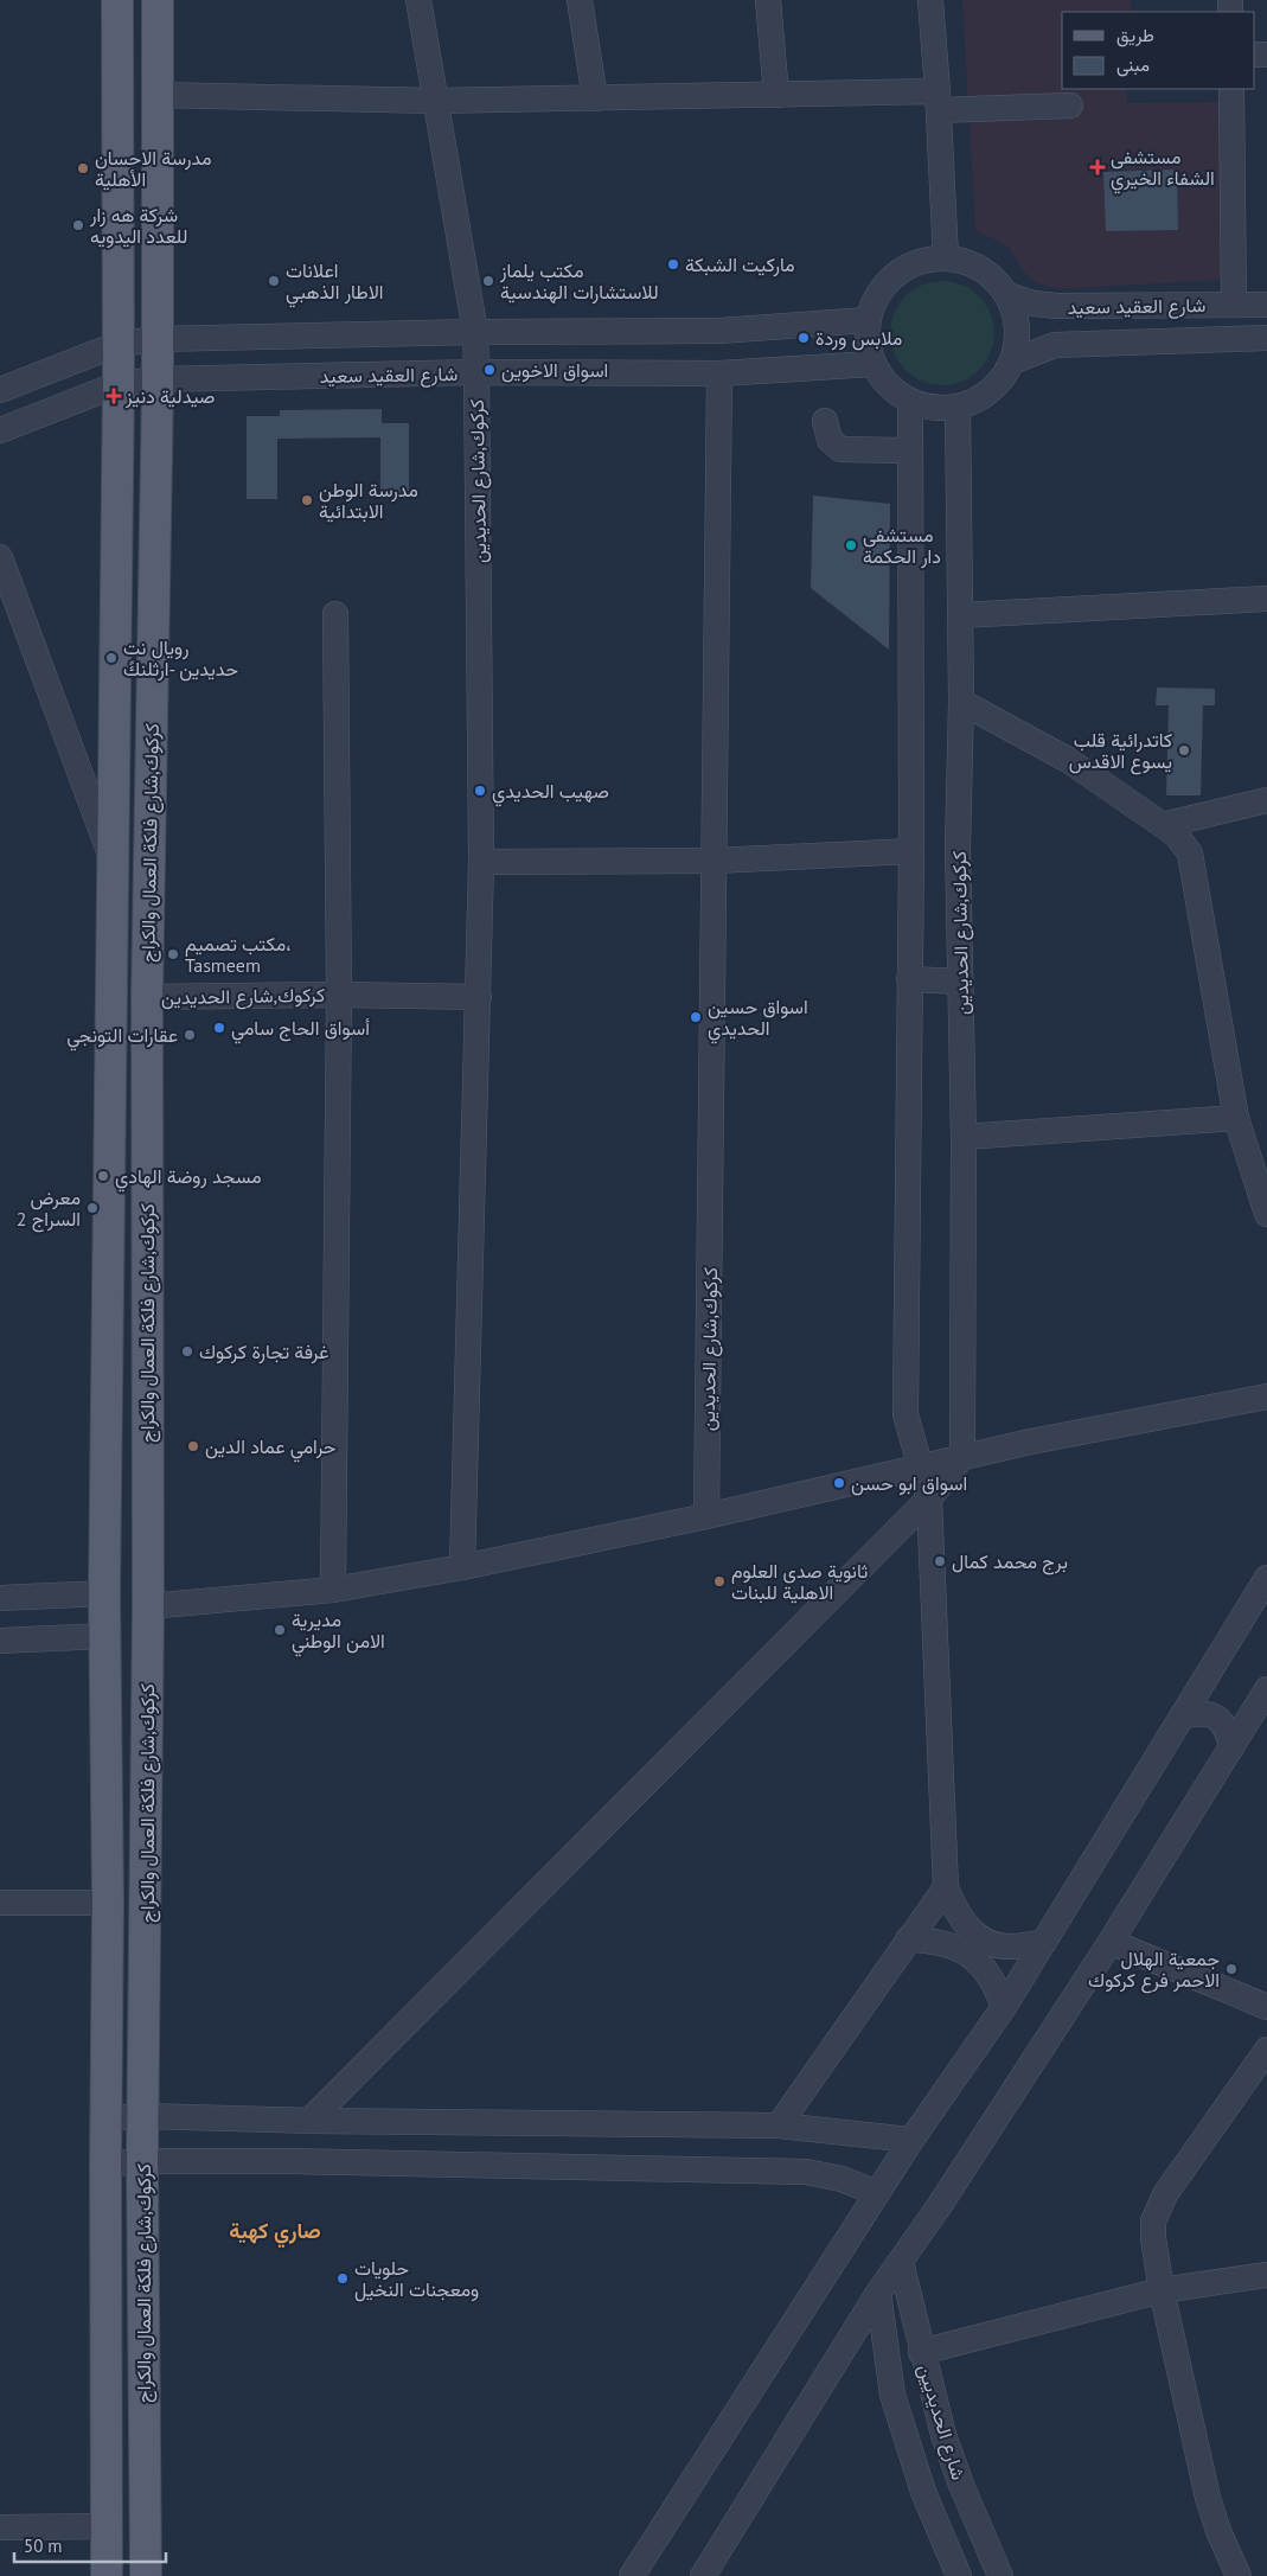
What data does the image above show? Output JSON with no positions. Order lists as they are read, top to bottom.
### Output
{
  "streets": {
    "main road": ["كركوك,شارع فلكة العمال والكراج"],
    "street": ["شارع العقيد سعيد", "كركوك,شارع الحديدين", "شارع الحديديين"]
  },
  "crossings": [
    ["شارع العقيد سعيد", "كركوك,شارع الحديدين"],
    ["شارع العقيد سعيد", "كركوك,شارع فلكة العمال والكراج"],
    ["كركوك,شارع الحديدين", "كركوك,شارع فلكة العمال والكراج"]
  ],
  "districts": ["صاري كهية"],
  "places": {
    "health": ["مستشفى الشفاء الخيري", "صيدلية دنيز"],
    "other": [
      "مدرسة الاحسان الأهلية",
      "شركة هه زار للعدد اليدويه",
      "ماركيت الشبكة",
      "اعلانات الاطار الذهبي",
      "مكتب يلماز للاستشارات الهندسية",
      "ملابس وردة",
      "اسواق الاخوين",
      "مدرسة الوطن الابتدائية",
      "مستشفى دار الحكمة",
      "رويال نت حديدين -ارثلنكً",
      "كاتدرائية قلب يسوع الاقدس",
      "صهيب الحديدي",
      "مكتب تصميم، Tasmeem",
      "اسواق حسين الحديدي",
      "أسواق الحاج سامي",
      "عقارات التونجي",
      "مسجد روضة الهادي",
      "معرض السراج 2",
      "غرفة تجارة كركوك",
      "حرامي عماد الدين",
      "اسواق ابو حسن",
      "برج محمد كمال",
      "ثانوية صدى العلوم الاهلية للبنات",
      "مديرية الامن الوطني",
      "جمعية الهلال الاحمر فرع كركوك",
      "حلويات ومعجنات النخيل"
    ]
  },
  "legend": ["طريق", "مبنى"],
  "scale_bar": "50 m"
}
